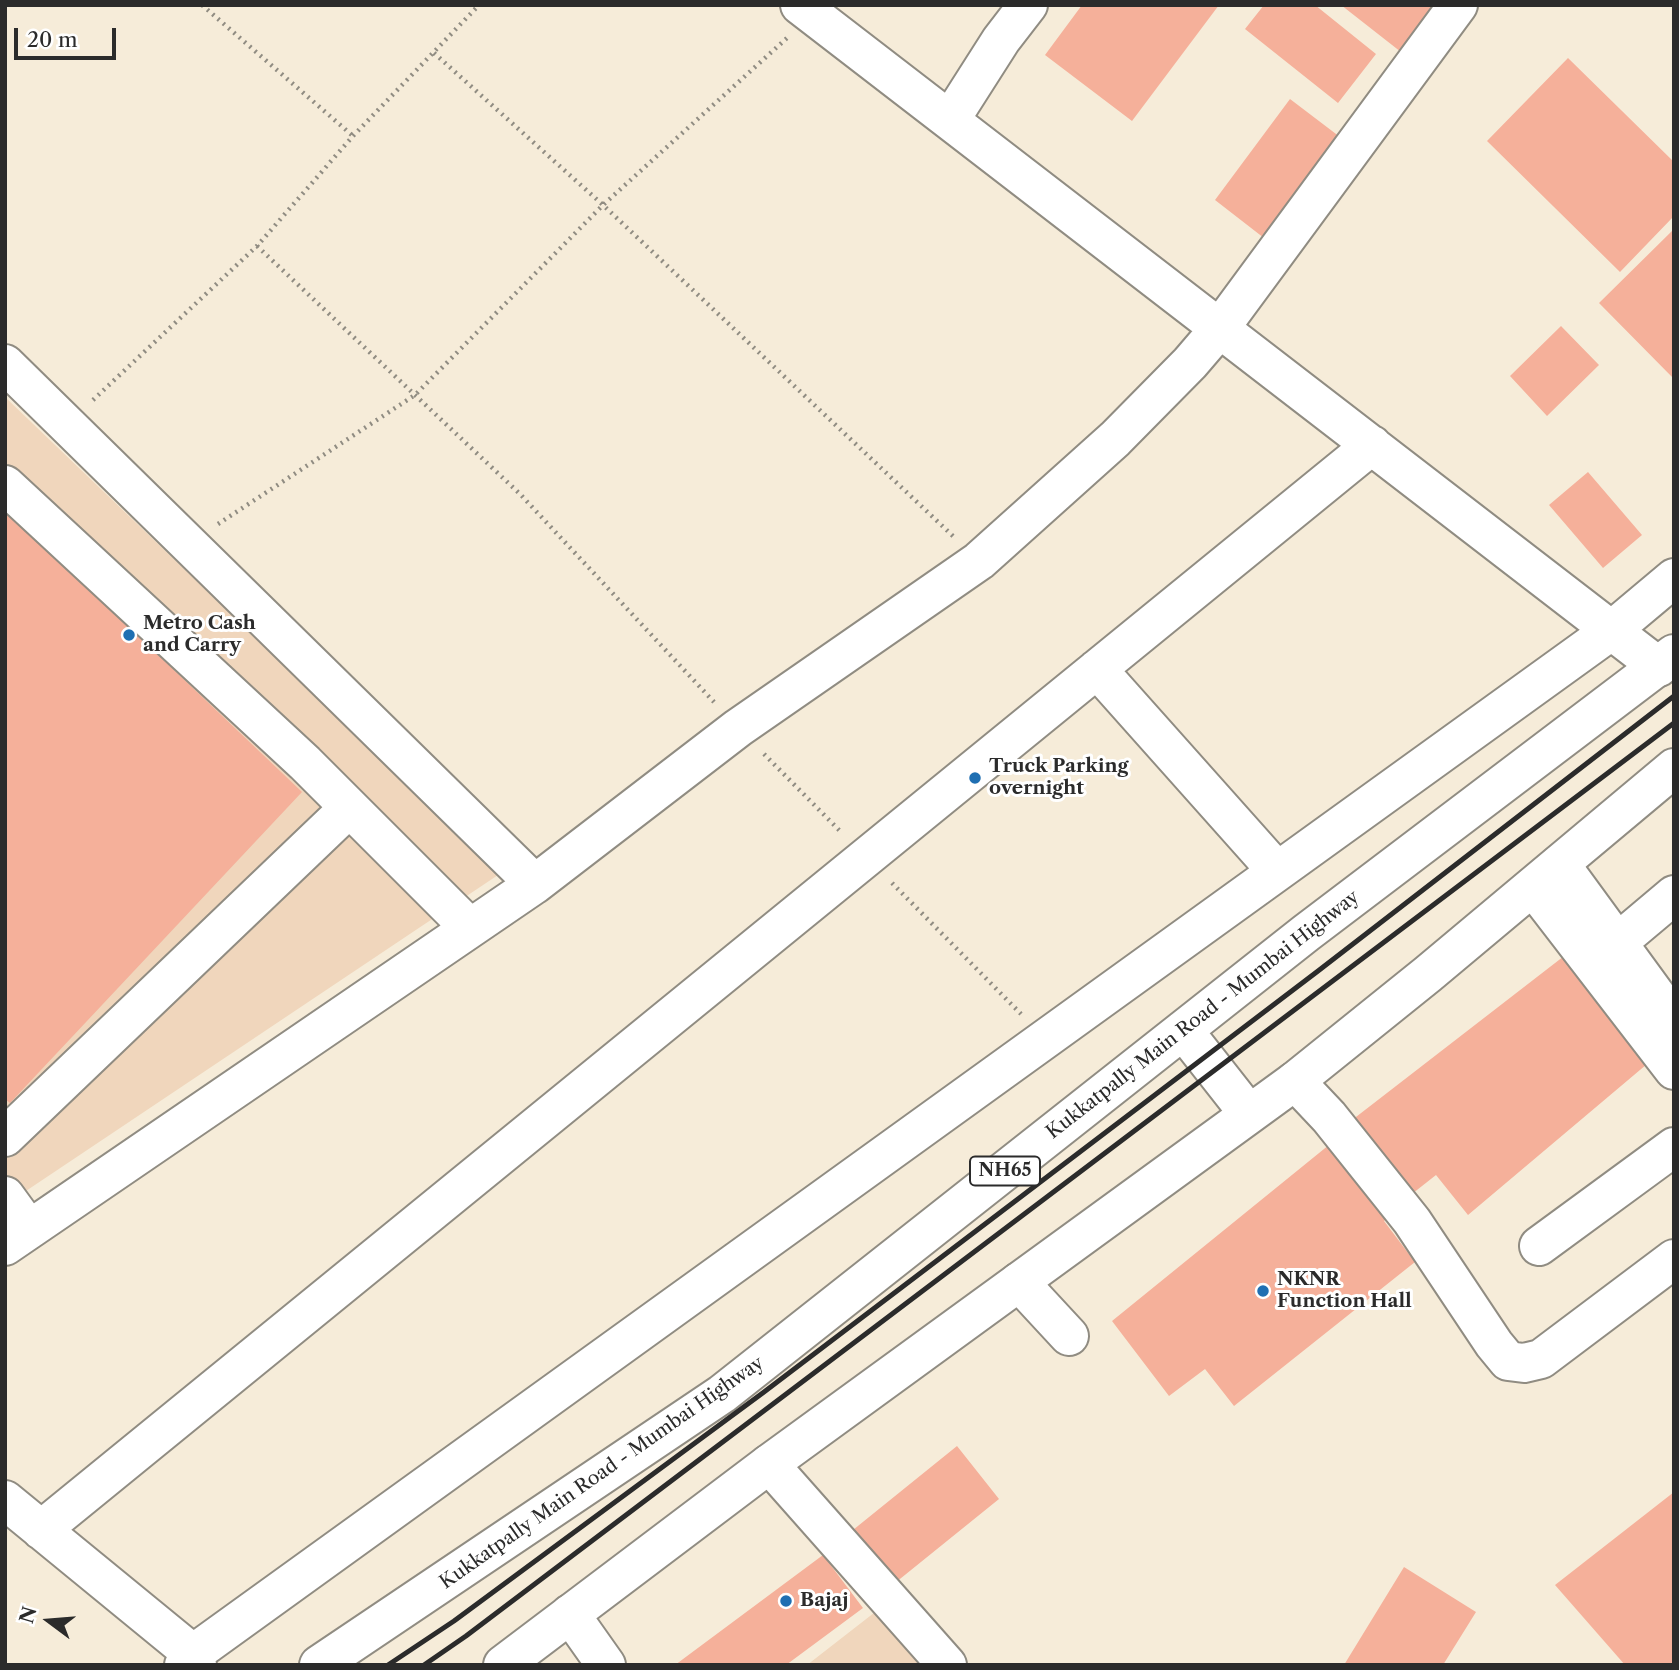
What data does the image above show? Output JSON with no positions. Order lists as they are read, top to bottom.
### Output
{
  "streets": {
    "main road": ["Kukkatpally Main Road - Mumbai Highway", "NH65"]
  },
  "places": [
    "Metro Cash and Carry",
    "Truck Parking overnight",
    "NKNR Function Hall",
    "Bajaj"
  ],
  "scale_bar": "20 m",
  "north": "left"
}
